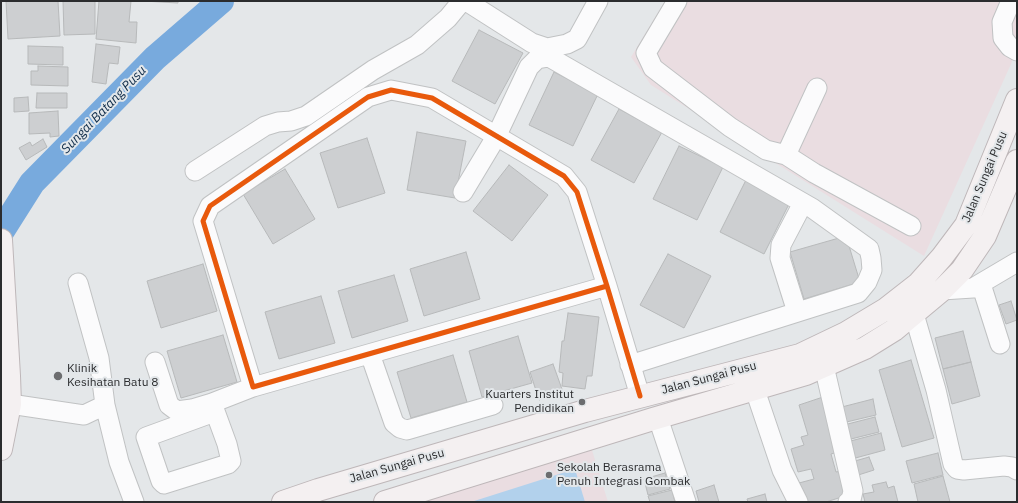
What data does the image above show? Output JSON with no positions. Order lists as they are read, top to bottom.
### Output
{
  "streets": {
    "main road": ["Jalan Sungai Pusu"]
  },
  "water": ["Sungai Batang Pusu"],
  "places": ["Klinik Kesihatan Batu 8", "Kuarters Institut Pendidikan", "Sekolah Berasrama Penuh Integrasi Gombak"]
}
